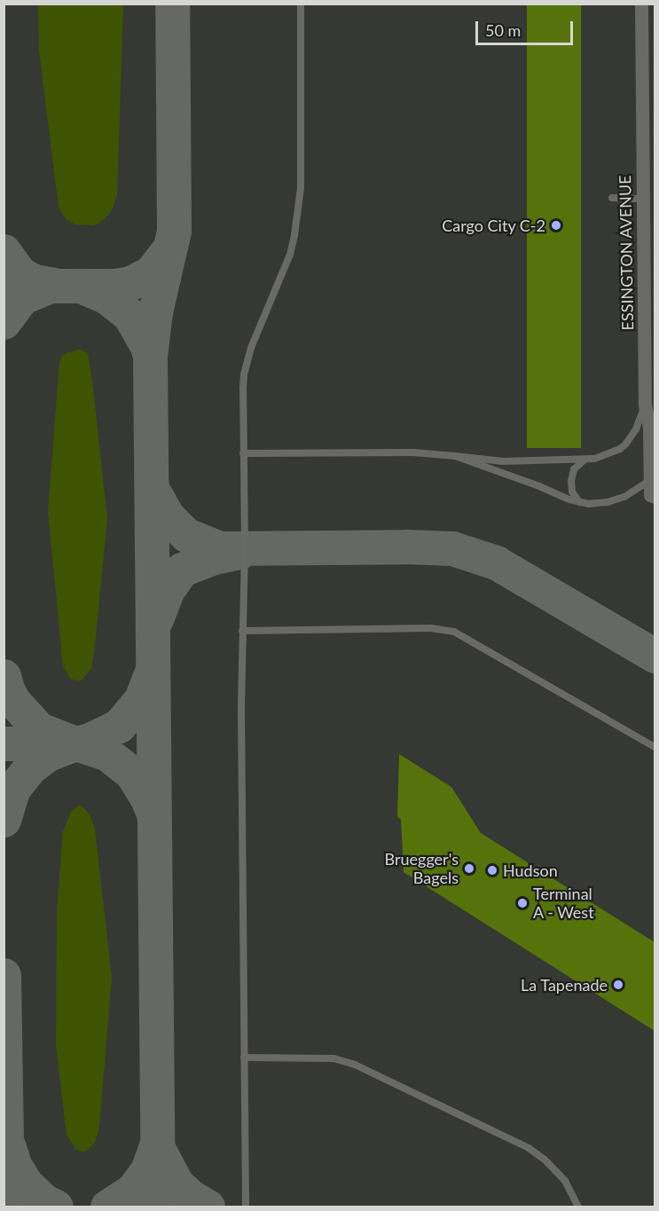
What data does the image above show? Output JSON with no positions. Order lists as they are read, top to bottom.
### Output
{
  "streets": {
    "street": ["ESSINGTON AVENUE"]
  },
  "places": [
    "Cargo City C-2",
    "Bruegger's Bagels",
    "Hudson",
    "Terminal A - West",
    "La Tapenade"
  ],
  "scale_bar": "50 m"
}
